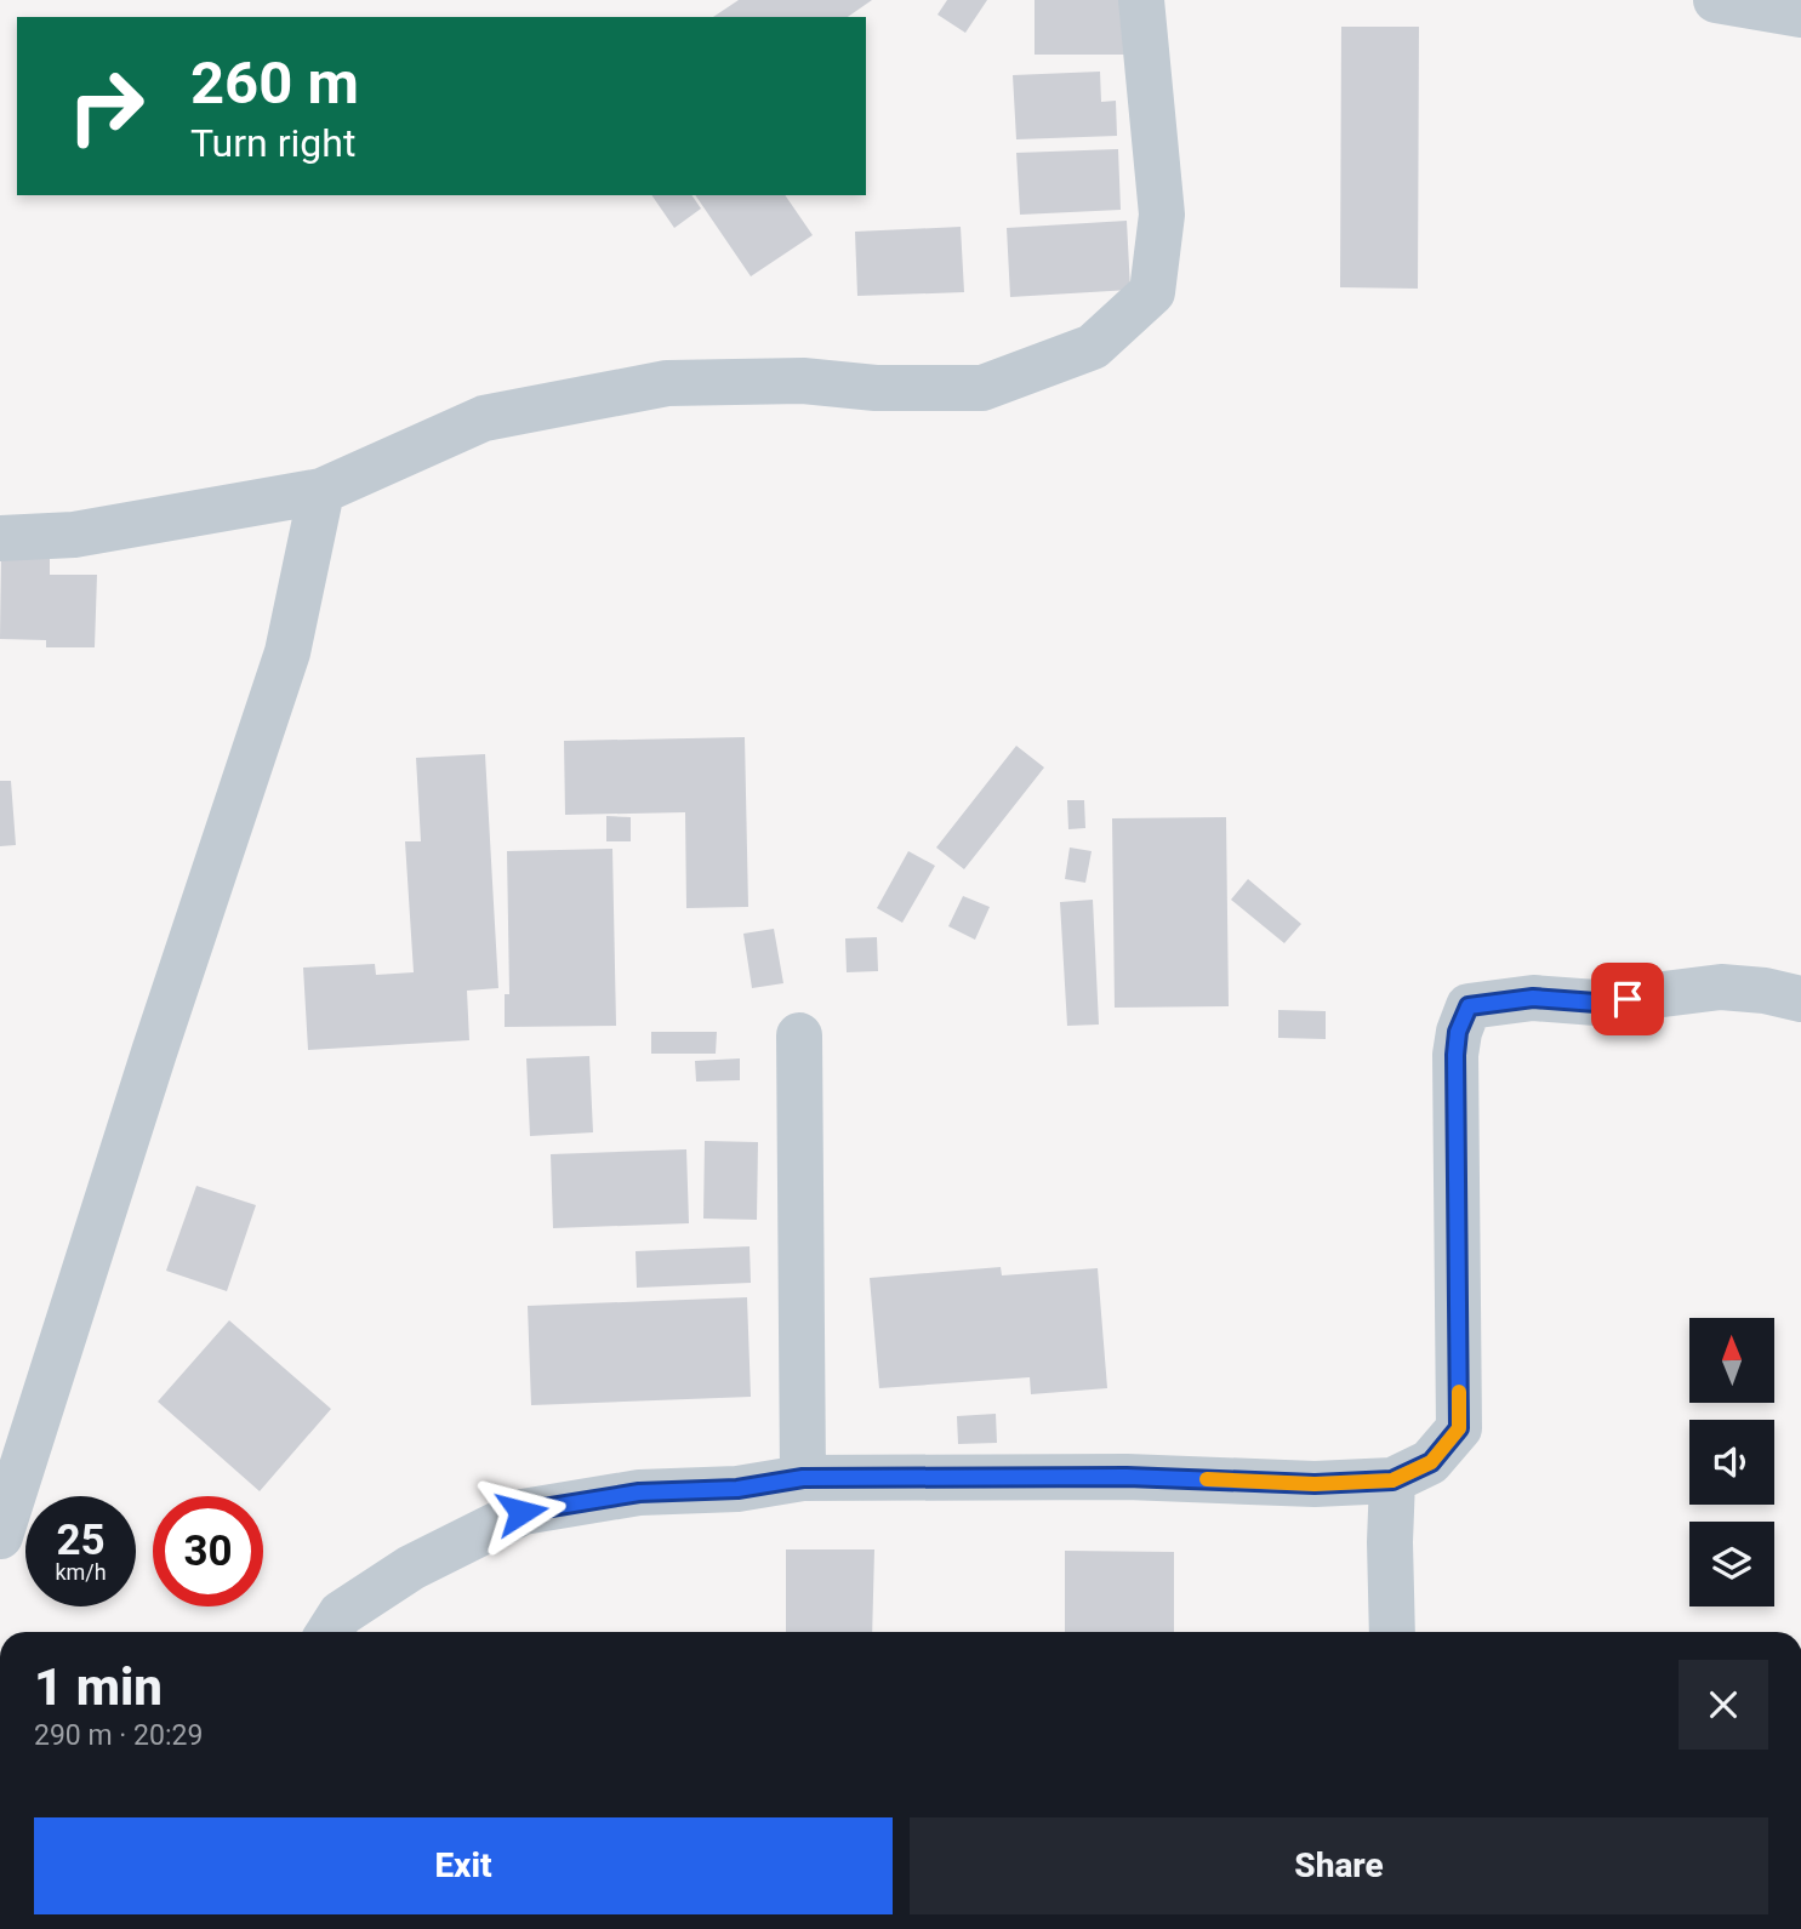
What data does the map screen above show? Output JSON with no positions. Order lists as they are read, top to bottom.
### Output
{
  "north": "top",
  "page": {
    "turn": ["260 m", "Turn right"],
    "speed": "25 km/h",
    "limit": "30",
    "heading": ["1 min", "290 m · 20:29"],
    "buttons": ["Exit", "Share"]
  }
}
